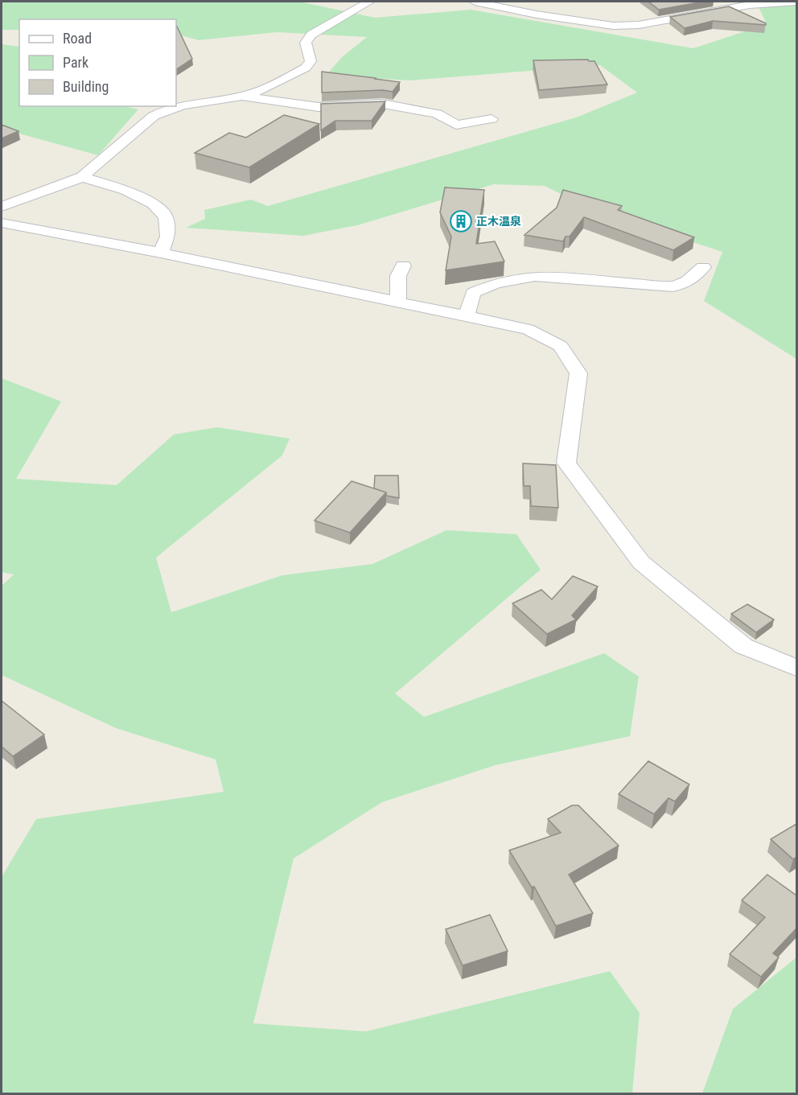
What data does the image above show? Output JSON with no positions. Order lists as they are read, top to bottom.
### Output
{
  "places": {
    "building": ["正木温泉"]
  },
  "legend": ["Road", "Park", "Building"]
}
